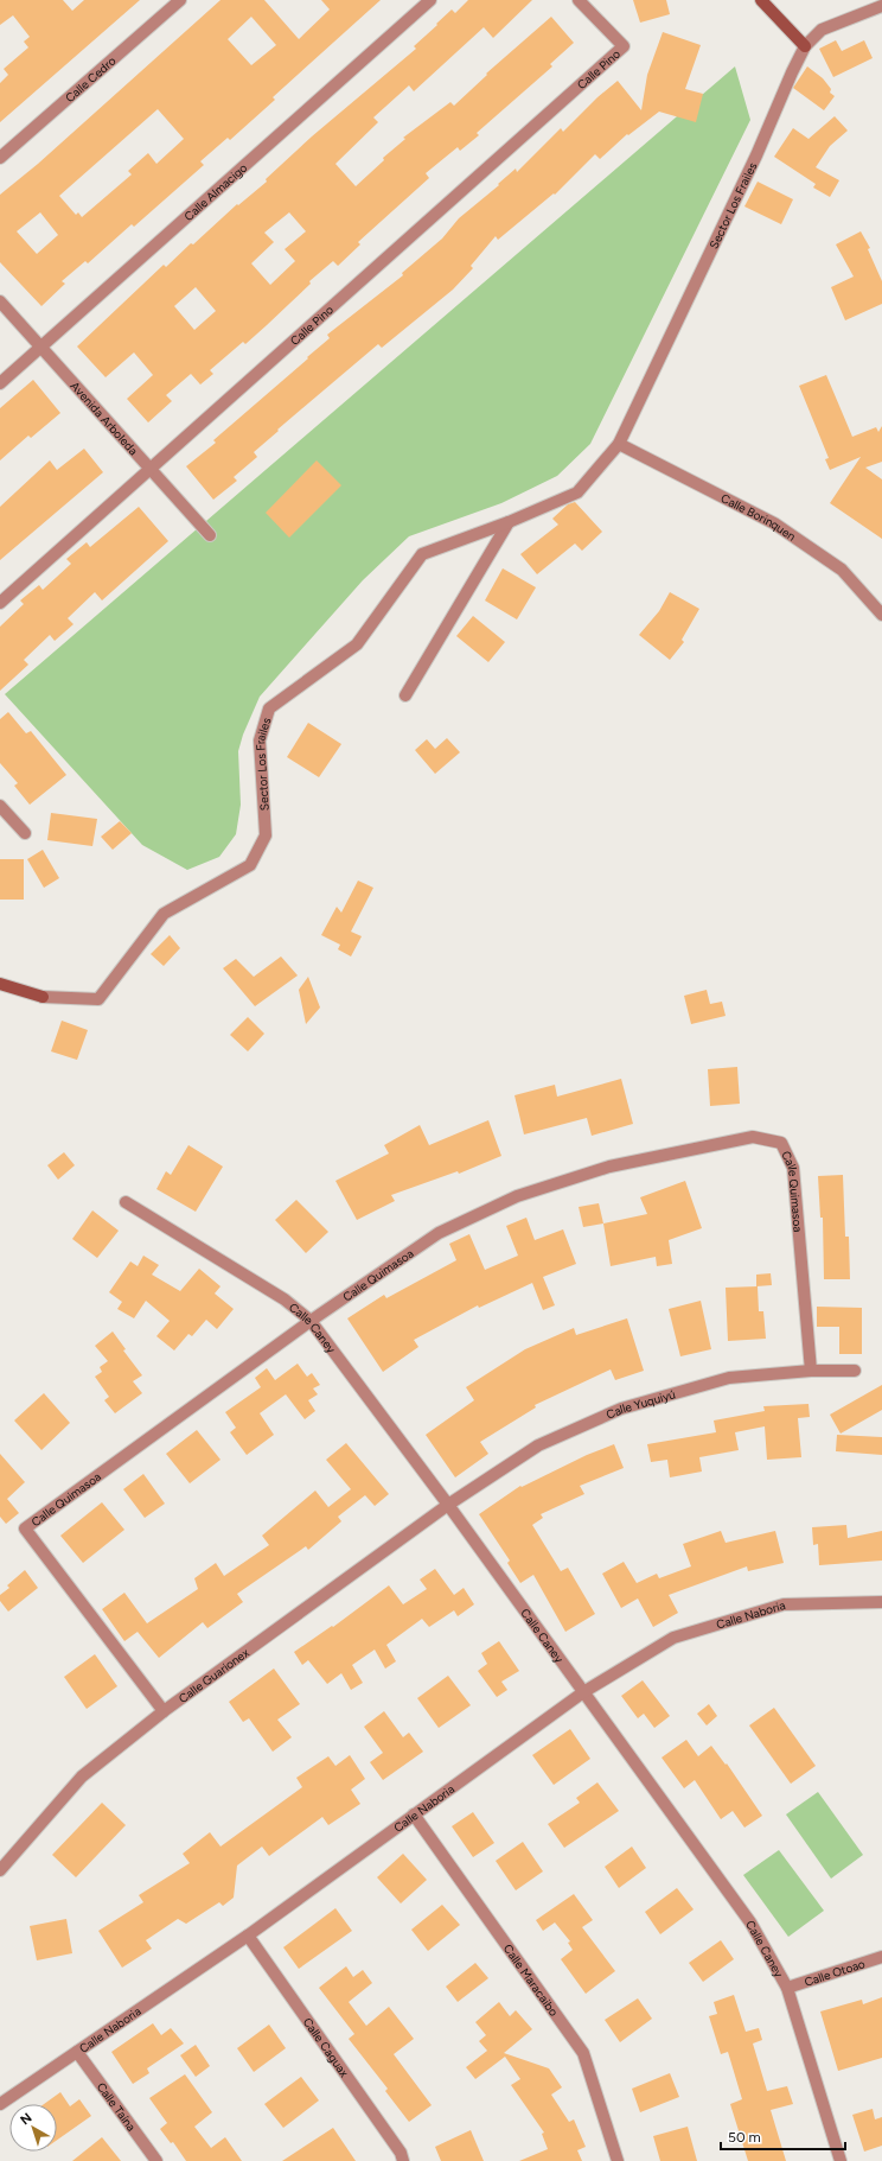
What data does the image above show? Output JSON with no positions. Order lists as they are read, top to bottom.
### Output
{
  "streets": {
    "street": [
      "Calle Pino",
      "Calle Cedro",
      "Calle Almacigo",
      "Sector Los Frailes",
      "Avenida Arboleda",
      "Calle Borinquen",
      "Calle Quimasoa",
      "Calle Caney",
      "Calle Yuquiyú",
      "Calle Naboria",
      "Calle Guarionex",
      "Calle Otoao",
      "Calle Maracaibo",
      "Calle Caguax",
      "Calle Taína"
    ]
  },
  "crossings": [
    ["Calle Pino", "Avenida Arboleda"],
    ["Calle Almacigo", "Avenida Arboleda"],
    ["Sector Los Frailes", "Calle Borinquen"],
    ["Calle Quimasoa", "Calle Caney"],
    ["Calle Quimasoa", "Calle Yuquiyú"],
    ["Calle Quimasoa", "Calle Guarionex"],
    ["Calle Caney", "Calle Yuquiyú"],
    ["Calle Caney", "Calle Naboria"],
    ["Calle Caney", "Calle Guarionex"],
    ["Calle Caney", "Calle Otoao"],
    ["Calle Yuquiyú", "Calle Guarionex"],
    ["Calle Naboria", "Calle Maracaibo"],
    ["Calle Naboria", "Calle Caguax"],
    ["Calle Naboria", "Calle Taína"]
  ],
  "scale_bar": "50 m",
  "north": "top left"
}
